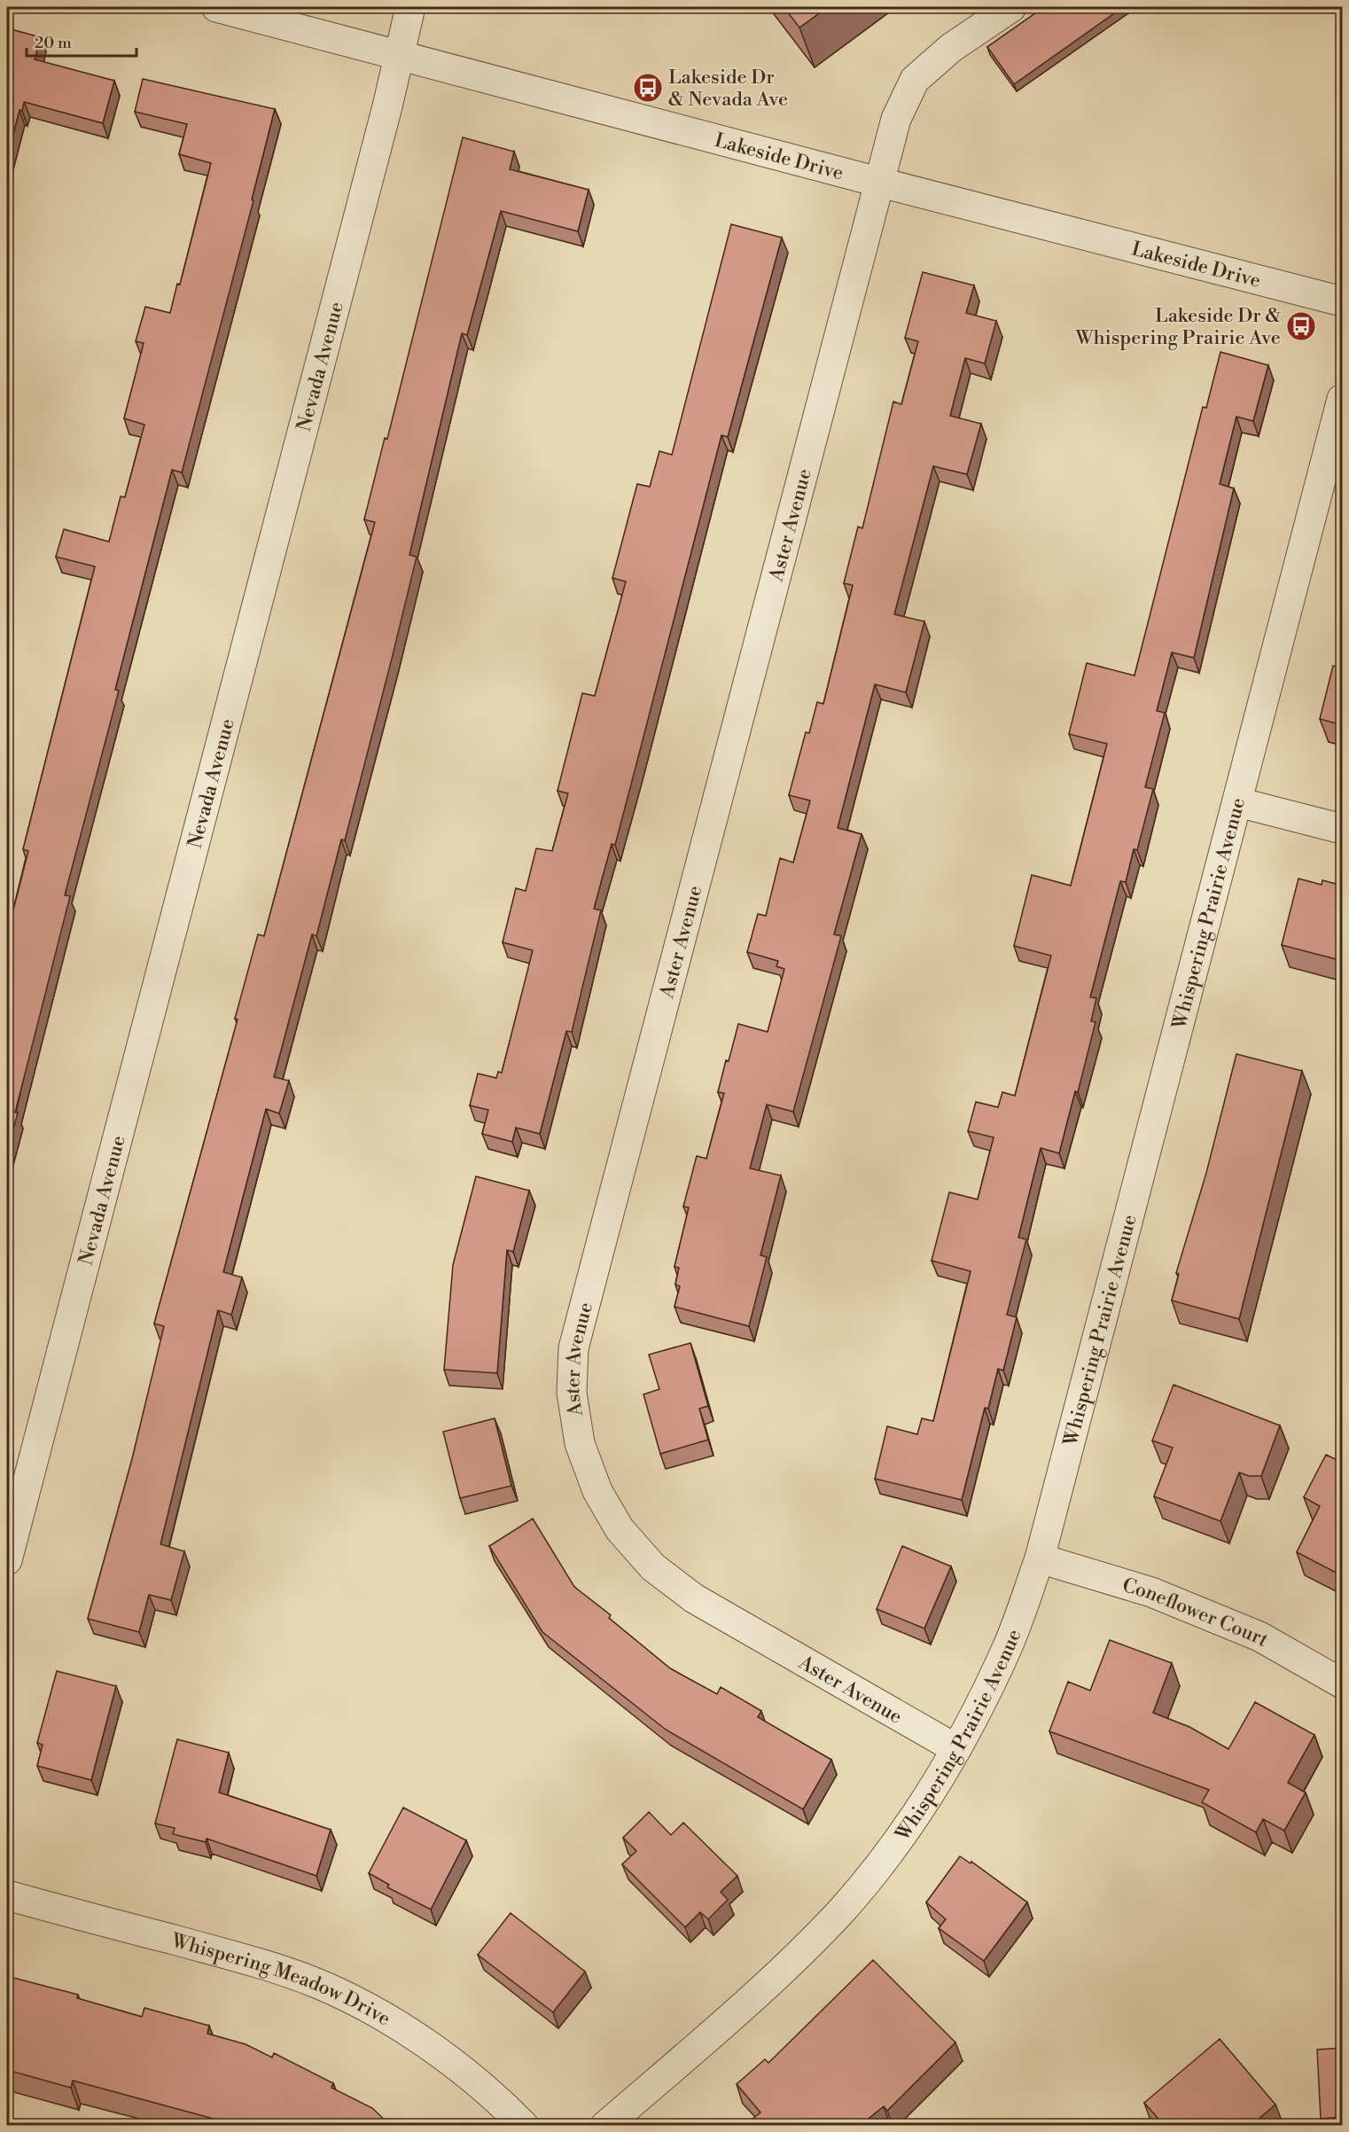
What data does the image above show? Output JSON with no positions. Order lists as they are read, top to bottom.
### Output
{
  "streets": {
    "street": [
      "Lakeside Drive",
      "Nevada Avenue",
      "Aster Avenue",
      "Whispering Prairie Avenue",
      "Coneflower Court",
      "Whispering Meadow Drive"
    ]
  },
  "crossings": [
    ["Lakeside Drive", "Nevada Avenue"],
    ["Lakeside Drive", "Aster Avenue"],
    ["Aster Avenue", "Whispering Prairie Avenue"],
    ["Whispering Prairie Avenue", "Coneflower Court"]
  ],
  "places": {
    "bus stop": ["Lakeside Dr & Nevada Ave", "Lakeside Dr & Whispering Prairie Ave"]
  },
  "scale_bar": "20 m"
}
